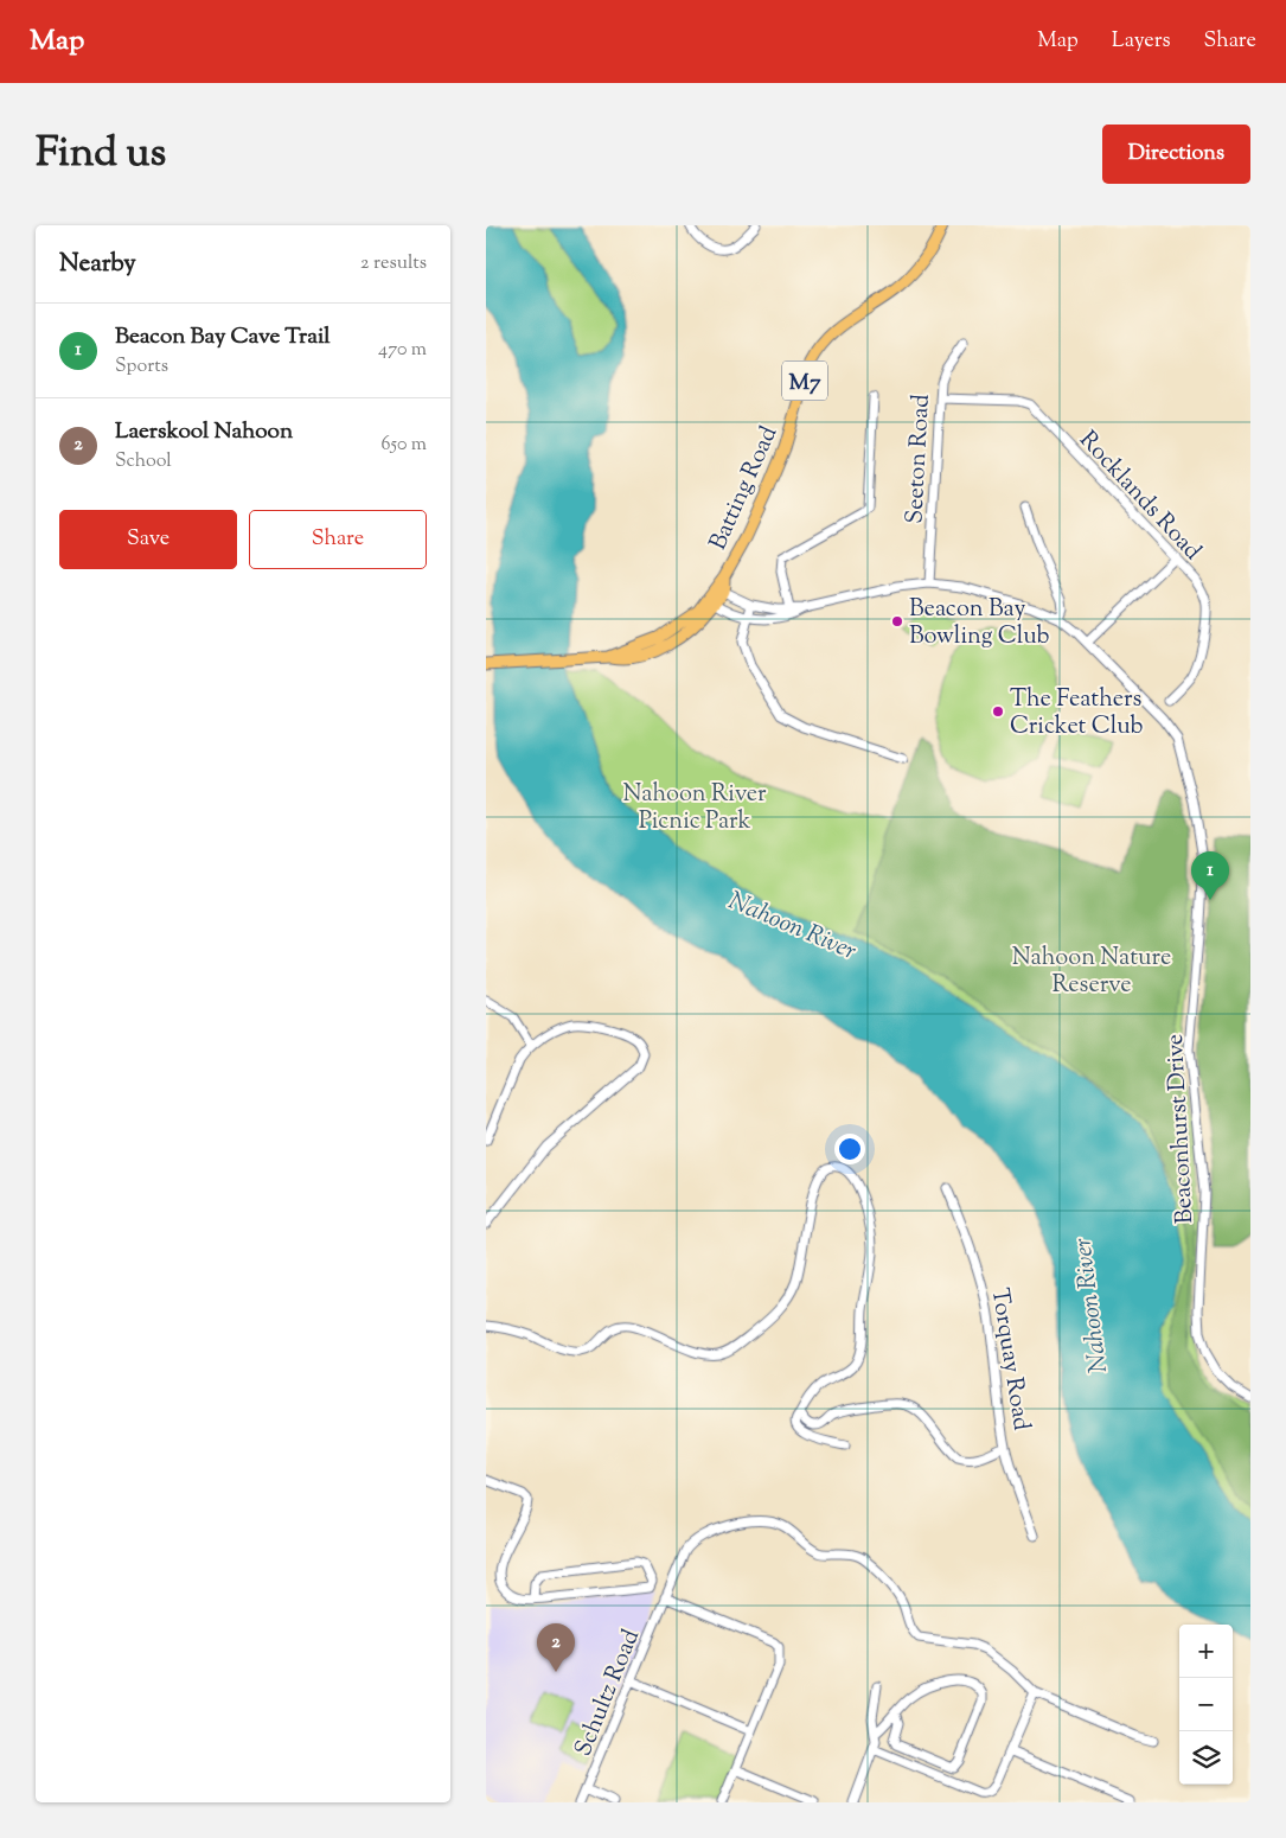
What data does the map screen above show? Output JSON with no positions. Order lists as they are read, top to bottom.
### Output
{
  "streets": {
    "main road": ["M7", "Batting Road"],
    "street": [
      "Seeton Road",
      "Rocklands Road",
      "Beaconhurst Drive",
      "Torquay Road",
      "Schultz Road"
    ]
  },
  "crossings": [
    ["Seeton Road", "Rocklands Road"],
    ["Seeton Road", "Beaconhurst Drive"],
    ["Batting Road", "Beaconhurst Drive"]
  ],
  "water": ["Nahoon River"],
  "parks": ["Nahoon River Picnic Park", "Nahoon Nature Reserve"],
  "places": ["Beacon Bay Bowling Club", "The Feathers Cricket Club"],
  "page": {
    "header": "Map",
    "nav": ["Map", "Layers", "Share"],
    "title": "Find us",
    "buttons": [
      "Directions",
      ["Save", "Share"]
    ],
    "heading": ["Nearby", "2 results"],
    "list": [
      {
        "mark": "1",
        "name": "Beacon Bay Cave Trail",
        "note": "Sports",
        "value": "470 m"
      },
      {
        "mark": "2",
        "name": "Laerskool Nahoon",
        "note": "School",
        "value": "650 m"
      }
    ],
    "pins": ["1", "2"],
    "map_buttons": ["+", "−"]
  }
}
